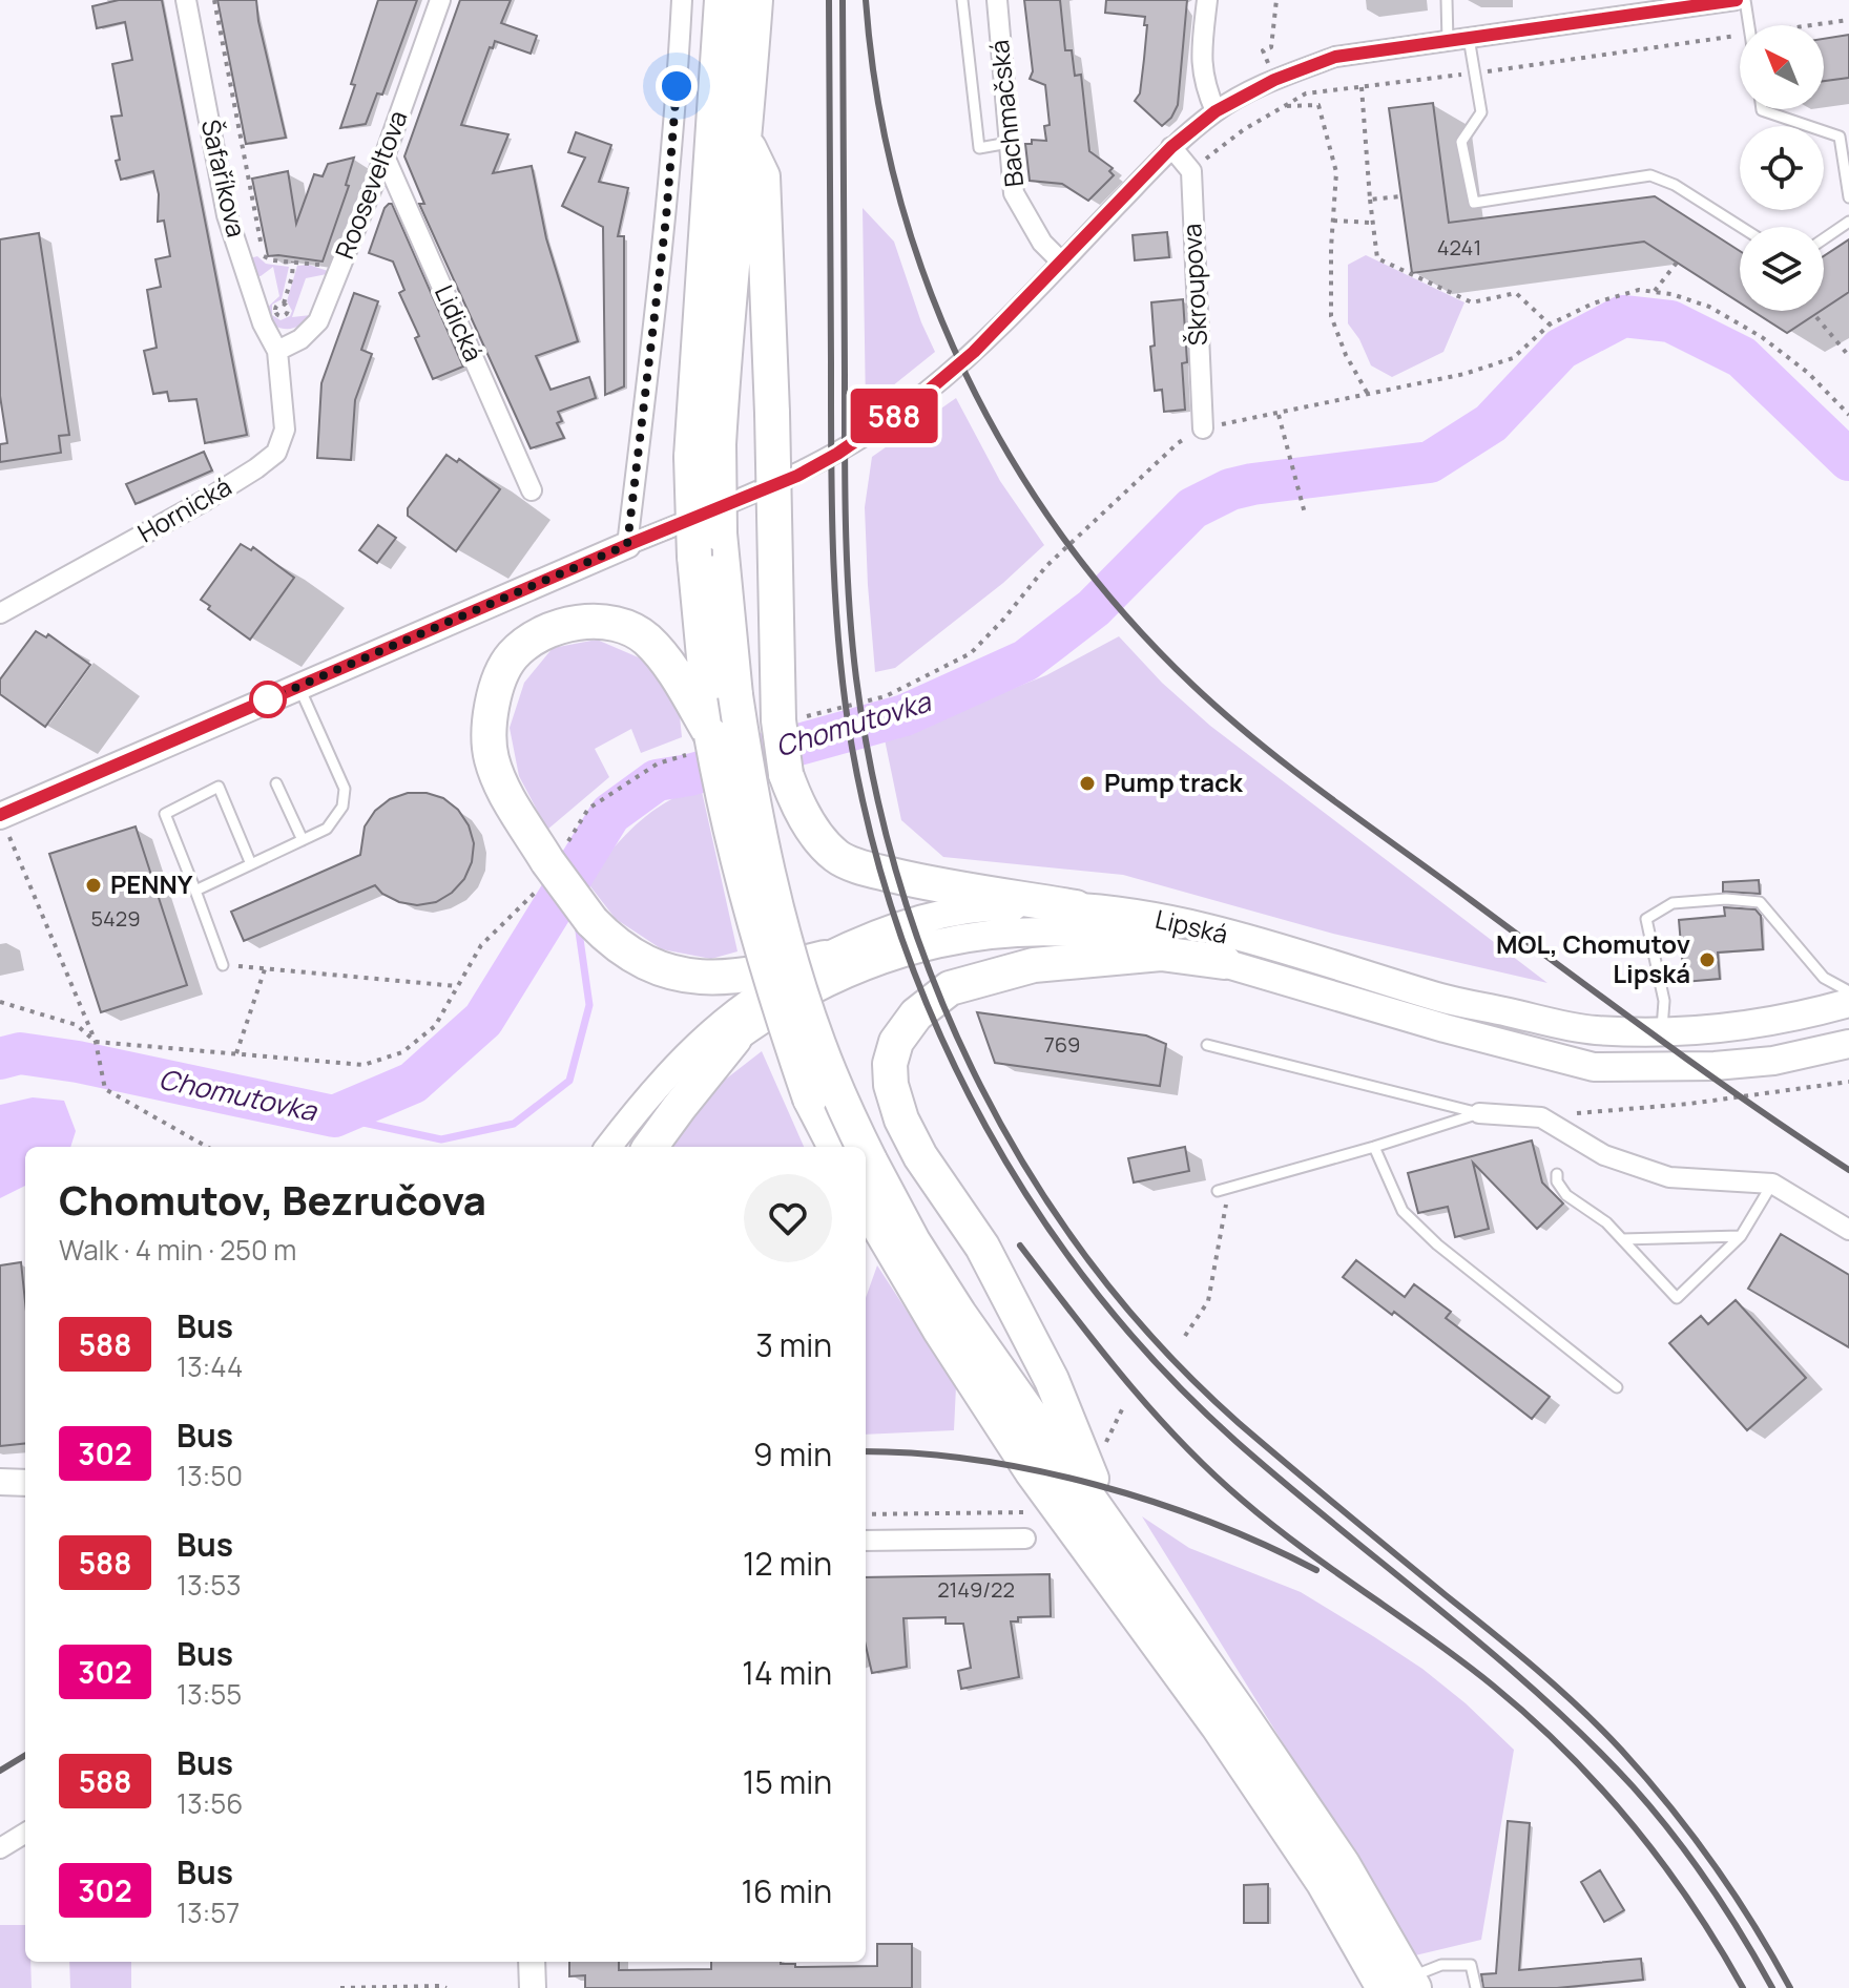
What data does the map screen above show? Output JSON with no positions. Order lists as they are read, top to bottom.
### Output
{
  "streets": {
    "main road": ["Lipská"],
    "street": [
      "Bachmačská",
      "Šafaříkova",
      "Rooseveltova",
      "Škroupova",
      "Lidická",
      "Hornická"
    ]
  },
  "crossings": [
    ["Šafaříkova", "Rooseveltova"],
    ["Šafaříkova", "Hornická"],
    ["Rooseveltova", "Lidická"],
    ["Rooseveltova", "Hornická"]
  ],
  "water": ["Chomutovka"],
  "places": ["Pump track", "PENNY", "MOL, Chomutov Lipská"],
  "lines": ["bus line 588"],
  "house_numbers": [
    "4241",
    "5429",
    "769",
    "2149/22"
  ],
  "north": "top left",
  "page": {
    "on_map": "588",
    "heading": ["Chomutov, Bezručova", "Walk · 4 min · 250 m"],
    "list": [
      {
        "mark": "588",
        "name": "Bus",
        "note": "13:44",
        "value": "3 min"
      },
      {
        "mark": "302",
        "name": "Bus",
        "note": "13:50",
        "value": "9 min"
      },
      {
        "mark": "588",
        "name": "Bus",
        "note": "13:53",
        "value": "12 min"
      },
      {
        "mark": "302",
        "name": "Bus",
        "note": "13:55",
        "value": "14 min"
      },
      {
        "mark": "588",
        "name": "Bus",
        "note": "13:56",
        "value": "15 min"
      },
      {
        "mark": "302",
        "name": "Bus",
        "note": "13:57",
        "value": "16 min"
      }
    ]
  }
}
